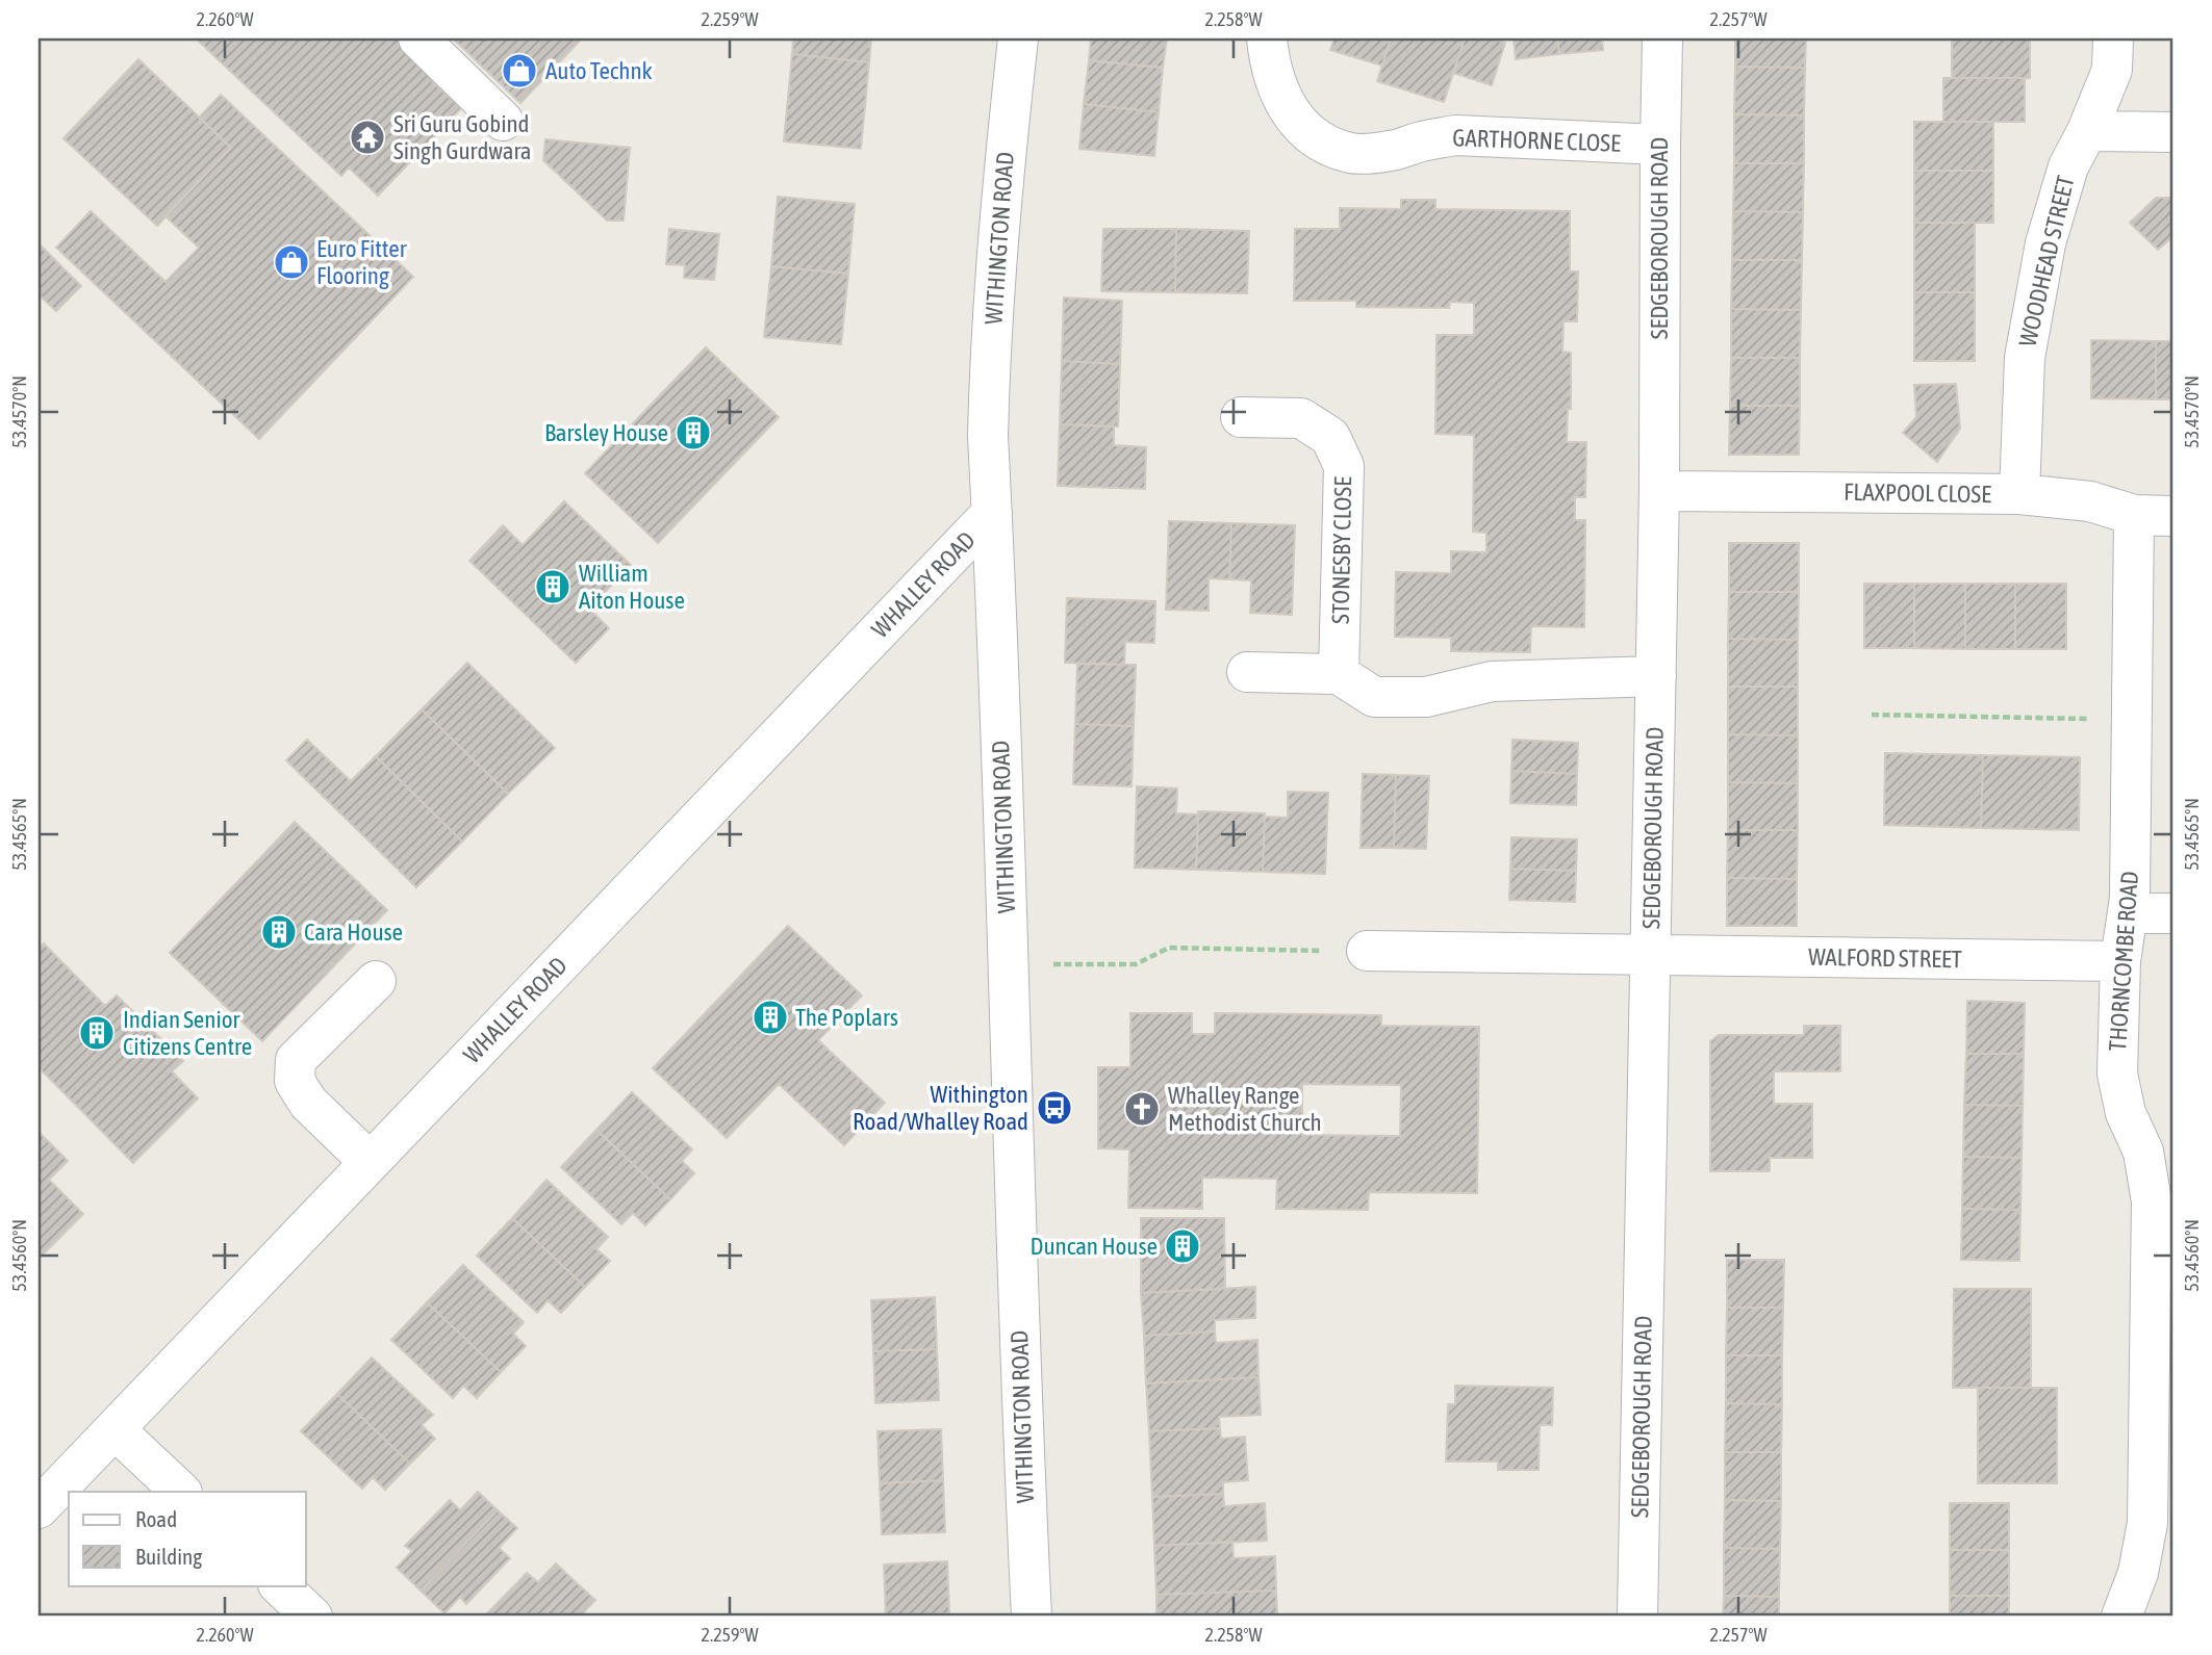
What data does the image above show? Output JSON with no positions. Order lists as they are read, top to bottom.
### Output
{
  "streets": {
    "street": [
      "GARTHORNE CLOSE",
      "WITHINGTON ROAD",
      "SEDGEBOROUGH ROAD",
      "WOODHEAD STREET",
      "FLAXPOOL CLOSE",
      "STONESBY CLOSE",
      "WHALLEY ROAD",
      "WALFORD STREET",
      "THORNCOMBE ROAD"
    ]
  },
  "crossings": [
    ["GARTHORNE CLOSE", "SEDGEBOROUGH ROAD"],
    ["WITHINGTON ROAD", "WHALLEY ROAD"],
    ["SEDGEBOROUGH ROAD", "FLAXPOOL CLOSE"],
    ["SEDGEBOROUGH ROAD", "WALFORD STREET"],
    ["WOODHEAD STREET", "FLAXPOOL CLOSE"],
    ["FLAXPOOL CLOSE", "THORNCOMBE ROAD"],
    ["WALFORD STREET", "THORNCOMBE ROAD"]
  ],
  "places": {
    "shop": ["Auto Technk", "Euro Fitter Flooring"],
    "temple": ["Sri Guru Gobind Singh Gurdwara"],
    "building": [
      "Barsley House",
      "William Aiton House",
      "Cara House",
      "The Poplars",
      "Indian Senior Citizens Centre",
      "Duncan House"
    ],
    "bus stop": ["Withington Road/Whalley Road"],
    "church": ["Whalley Range Methodist Church"]
  },
  "legend": ["Road", "Building"],
  "coordinates": [
    "2.260°W",
    "2.259°W",
    "2.258°W",
    "2.257°W",
    "53.4570°N",
    "53.4565°N",
    "53.4560°N"
  ]
}
